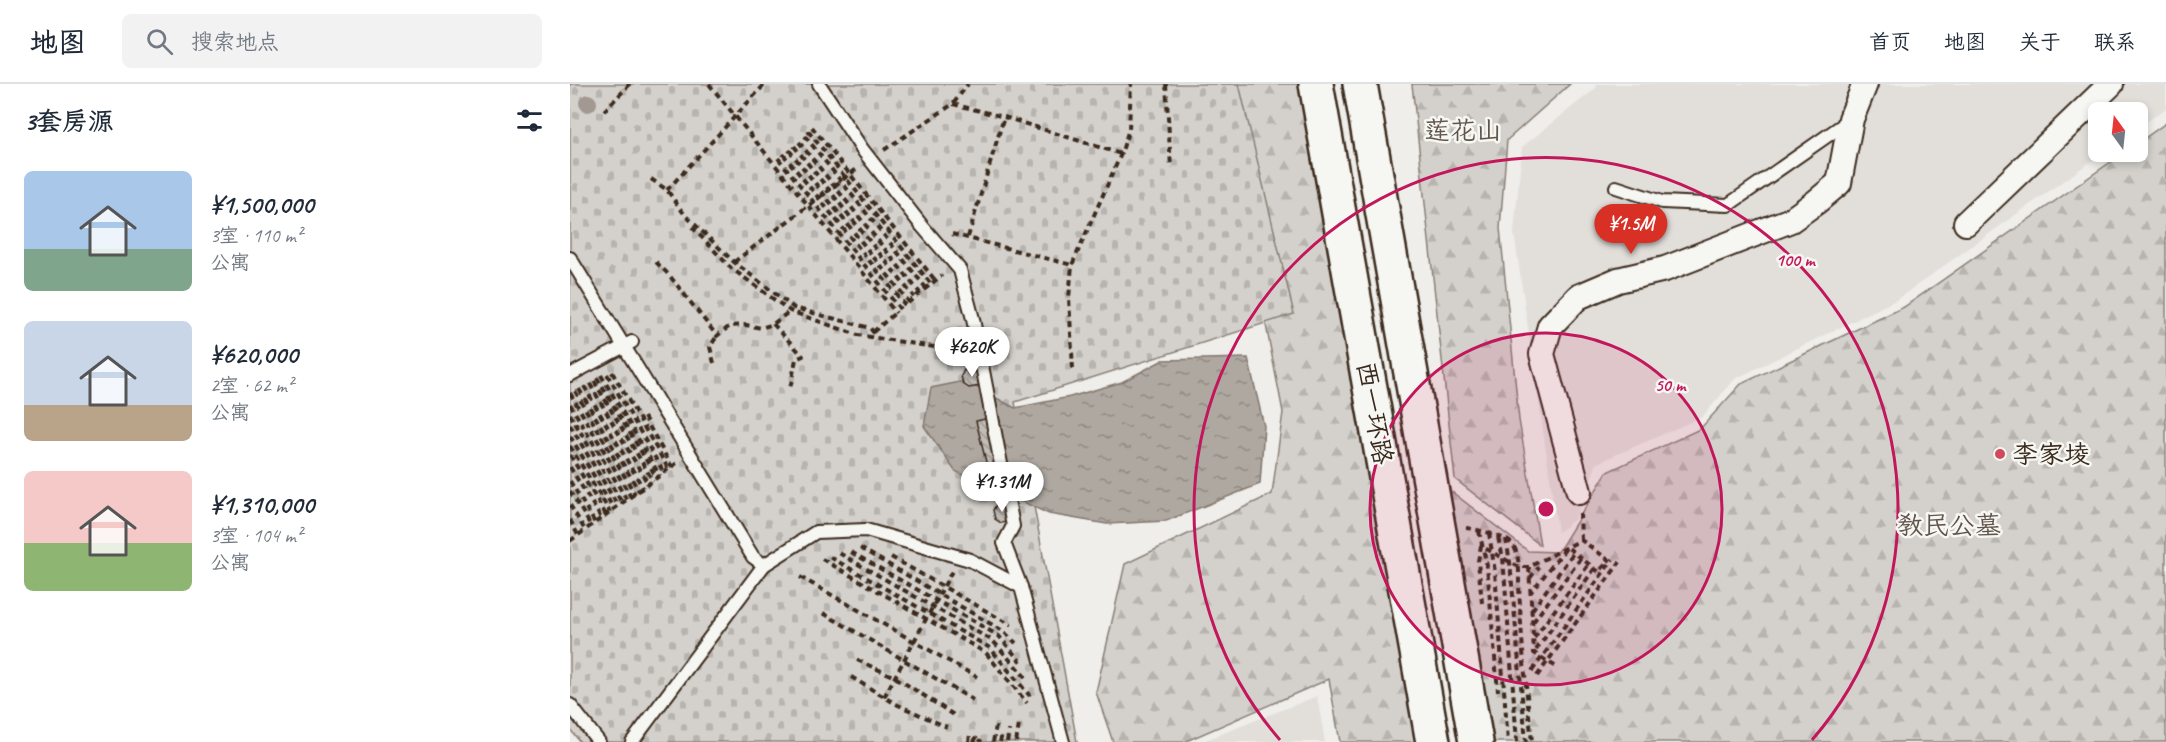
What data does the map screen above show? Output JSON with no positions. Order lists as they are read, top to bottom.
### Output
{
  "streets": {
    "highway": ["西一环路"]
  },
  "parks": ["莲花山", "教民公墓"],
  "places": ["李家堎"],
  "north": "top",
  "page": {
    "header": "地图",
    "search": "搜索地点",
    "nav": [
      "首页",
      "地图",
      "关于",
      "联系"
    ],
    "heading": "3套房源",
    "list": [
      {
        "name": "¥1,500,000",
        "note": "3室 · 110 m² · 公寓"
      },
      {
        "name": "¥620,000",
        "note": "2室 · 62 m² · 公寓"
      },
      {
        "name": "¥1,310,000",
        "note": "3室 · 104 m² · 公寓"
      }
    ],
    "price": ["¥1.5M", "¥620K", "¥1.31M"]
  },
  "rings": ["100 m", "50 m"]
}
